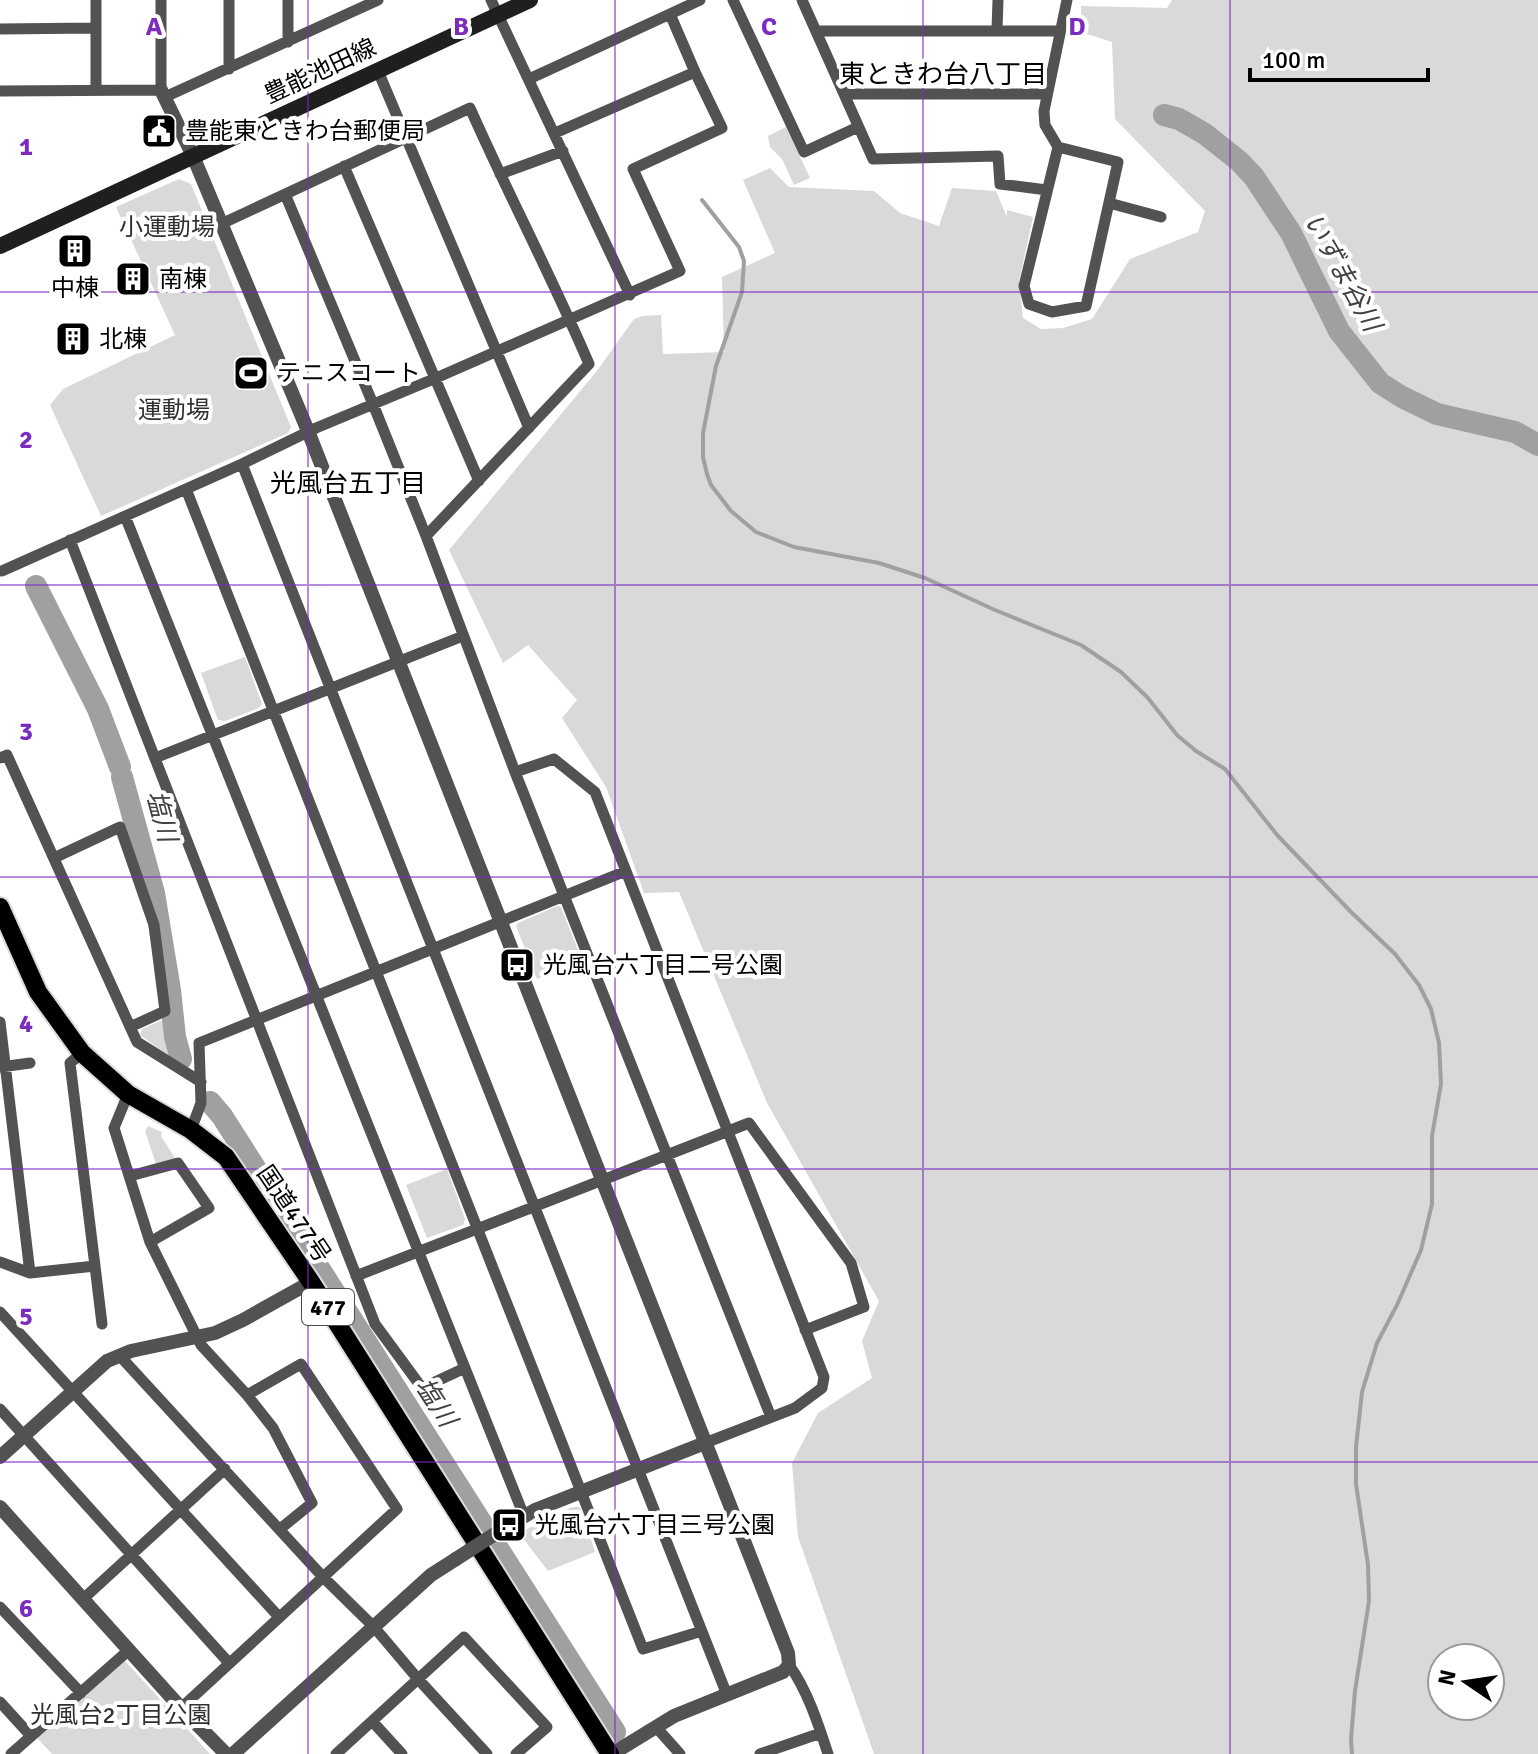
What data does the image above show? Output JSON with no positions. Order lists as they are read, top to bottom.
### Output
{
  "streets": {
    "highway": ["国道477号", "477"],
    "main road": ["豊能池田線"]
  },
  "districts": ["東ときわ台八丁目", "光風台五丁目"],
  "water": ["いずま谷川", "塩川"],
  "parks": ["小運動場", "運動場", "光風台2丁目公園"],
  "places": {
    "public building": ["豊能東ときわ台郵便局"],
    "building": ["中棟", "南棟", "北棟"],
    "sports": ["テニスコート"],
    "bus stop": ["光風台六丁目二号公園", "光風台六丁目三号公園"]
  },
  "scale_bar": "100 m",
  "north": "left",
  "grid": {
    "columns": [
      "A",
      "B",
      "C",
      "D"
    ],
    "rows": [
      "1",
      "2",
      "3",
      "4",
      "5",
      "6"
    ]
  }
}
